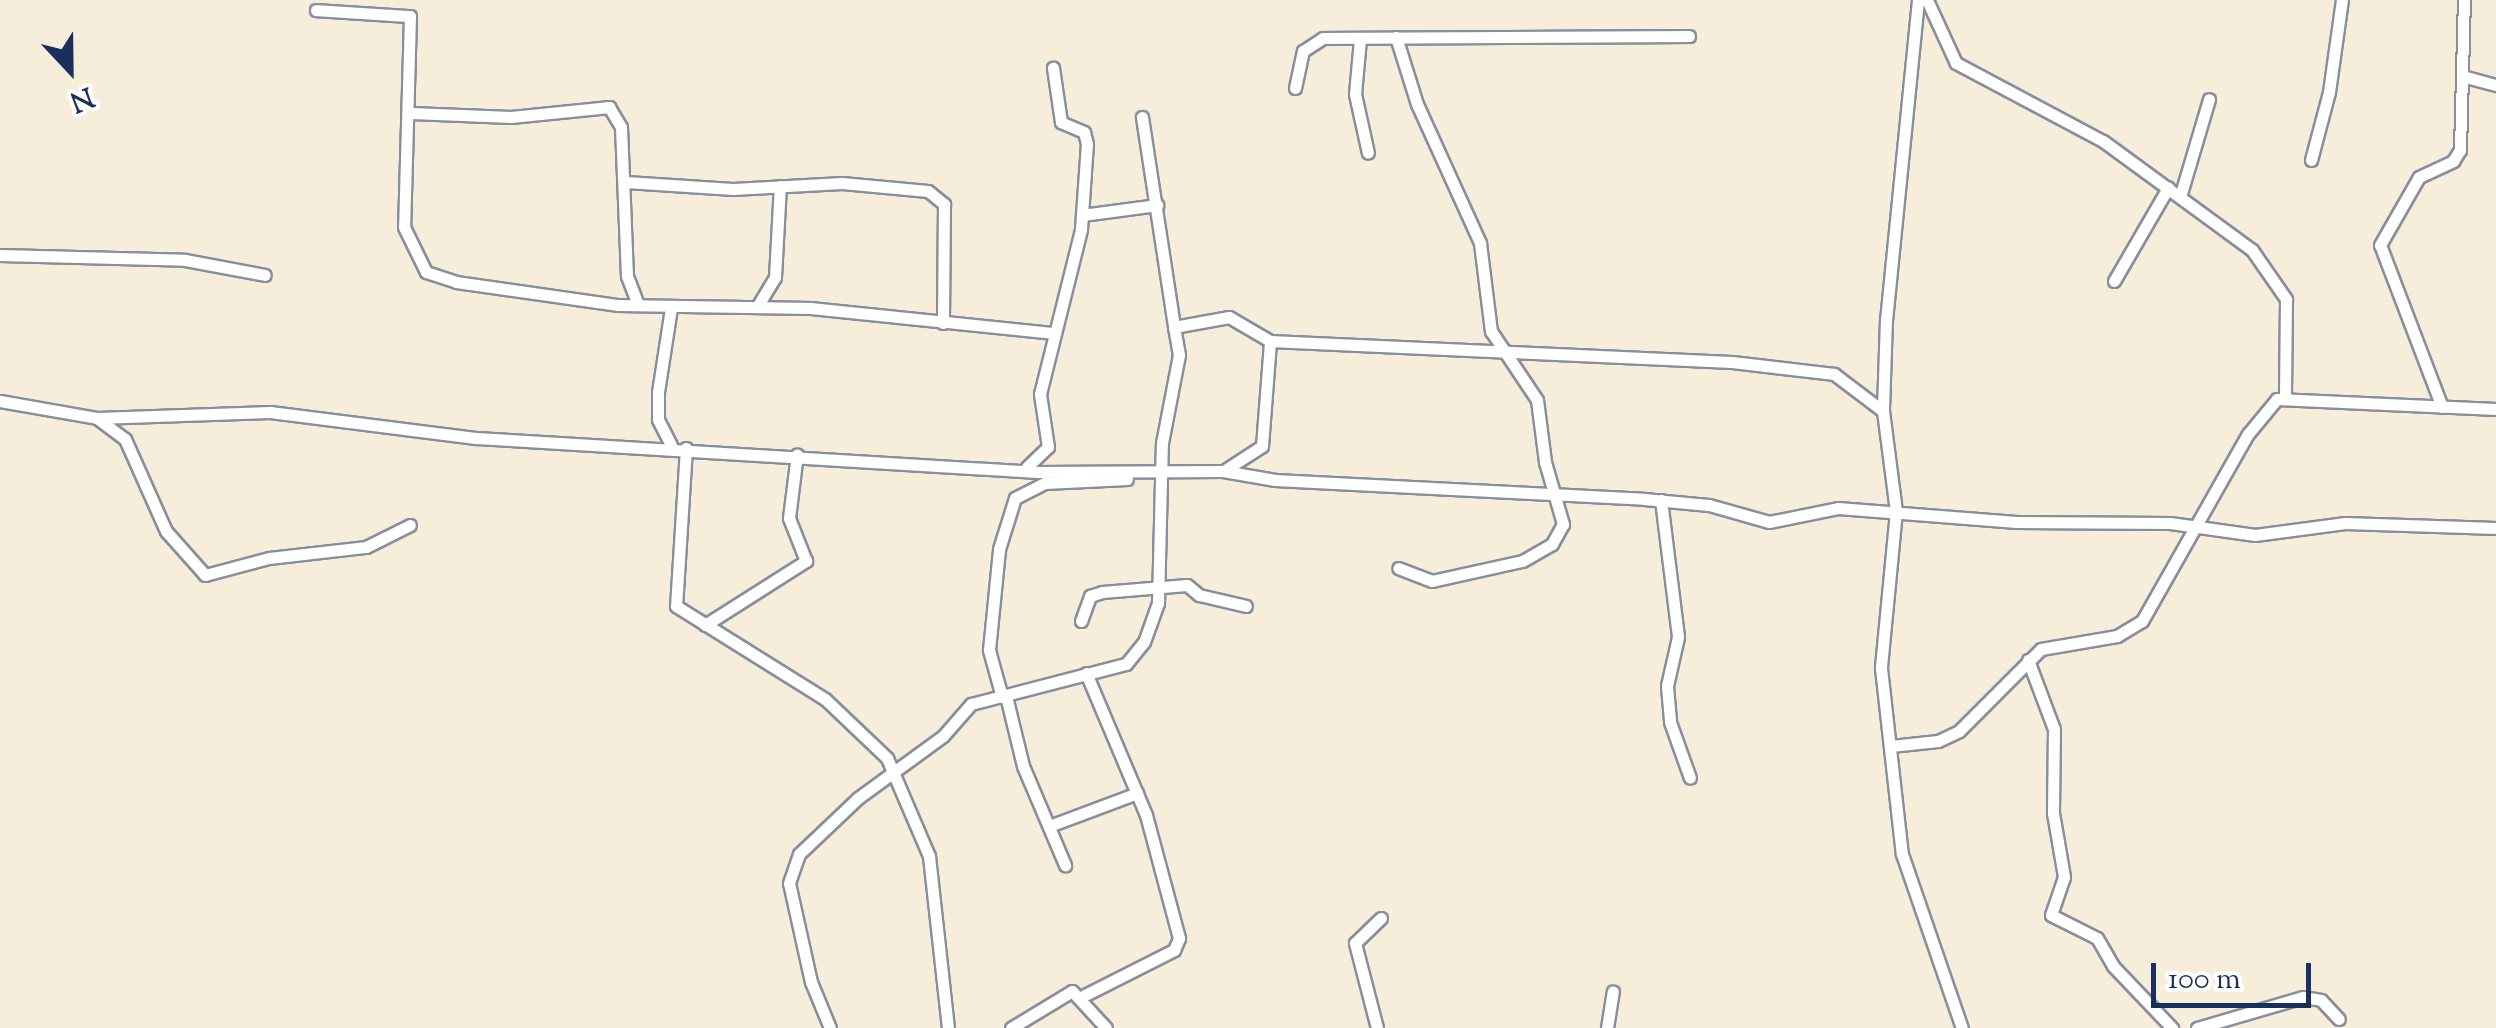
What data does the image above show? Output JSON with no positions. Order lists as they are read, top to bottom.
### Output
{
  "scale_bar": "100 m",
  "north": "bottom"
}
